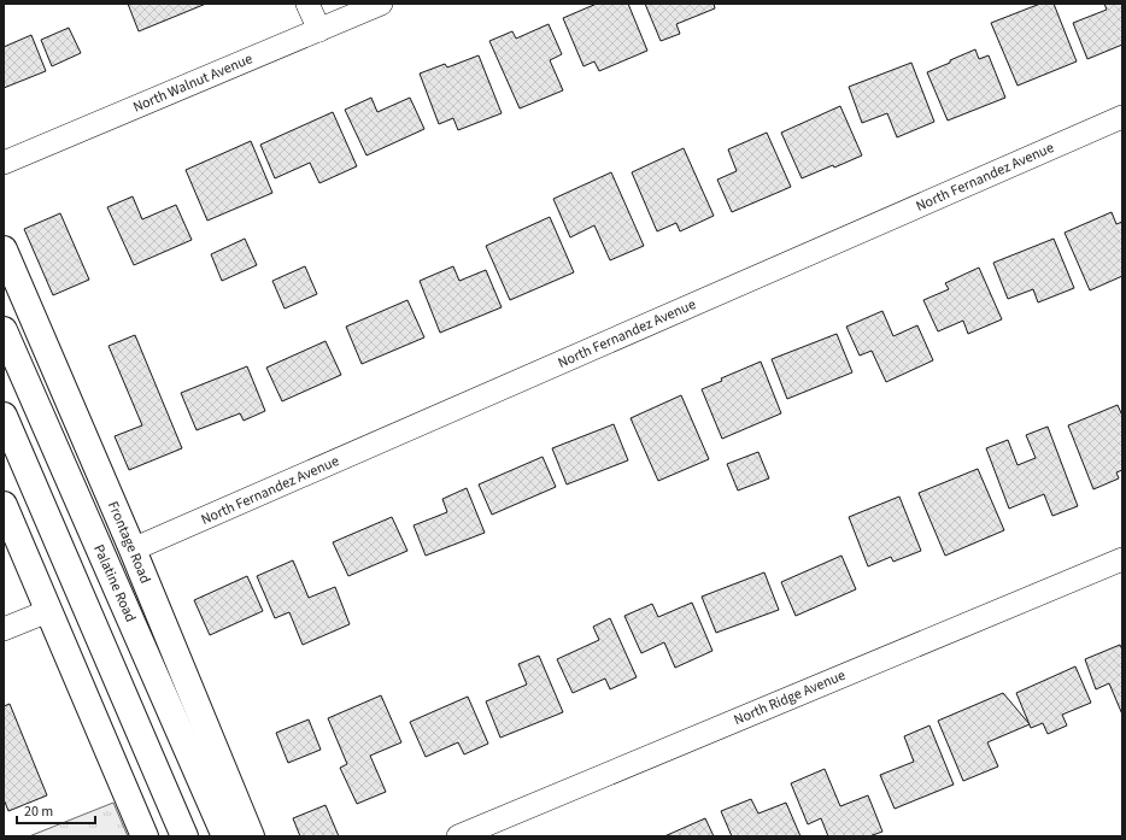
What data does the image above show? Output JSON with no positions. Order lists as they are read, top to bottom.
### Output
{
  "streets": {
    "main road": ["Frontage Road", "Palatine Road"],
    "street": ["North Walnut Avenue", "North Fernandez Avenue", "North Ridge Avenue"]
  },
  "crossings": [
    ["North Fernandez Avenue", "Frontage Road"]
  ],
  "scale_bar": "20 m"
}
